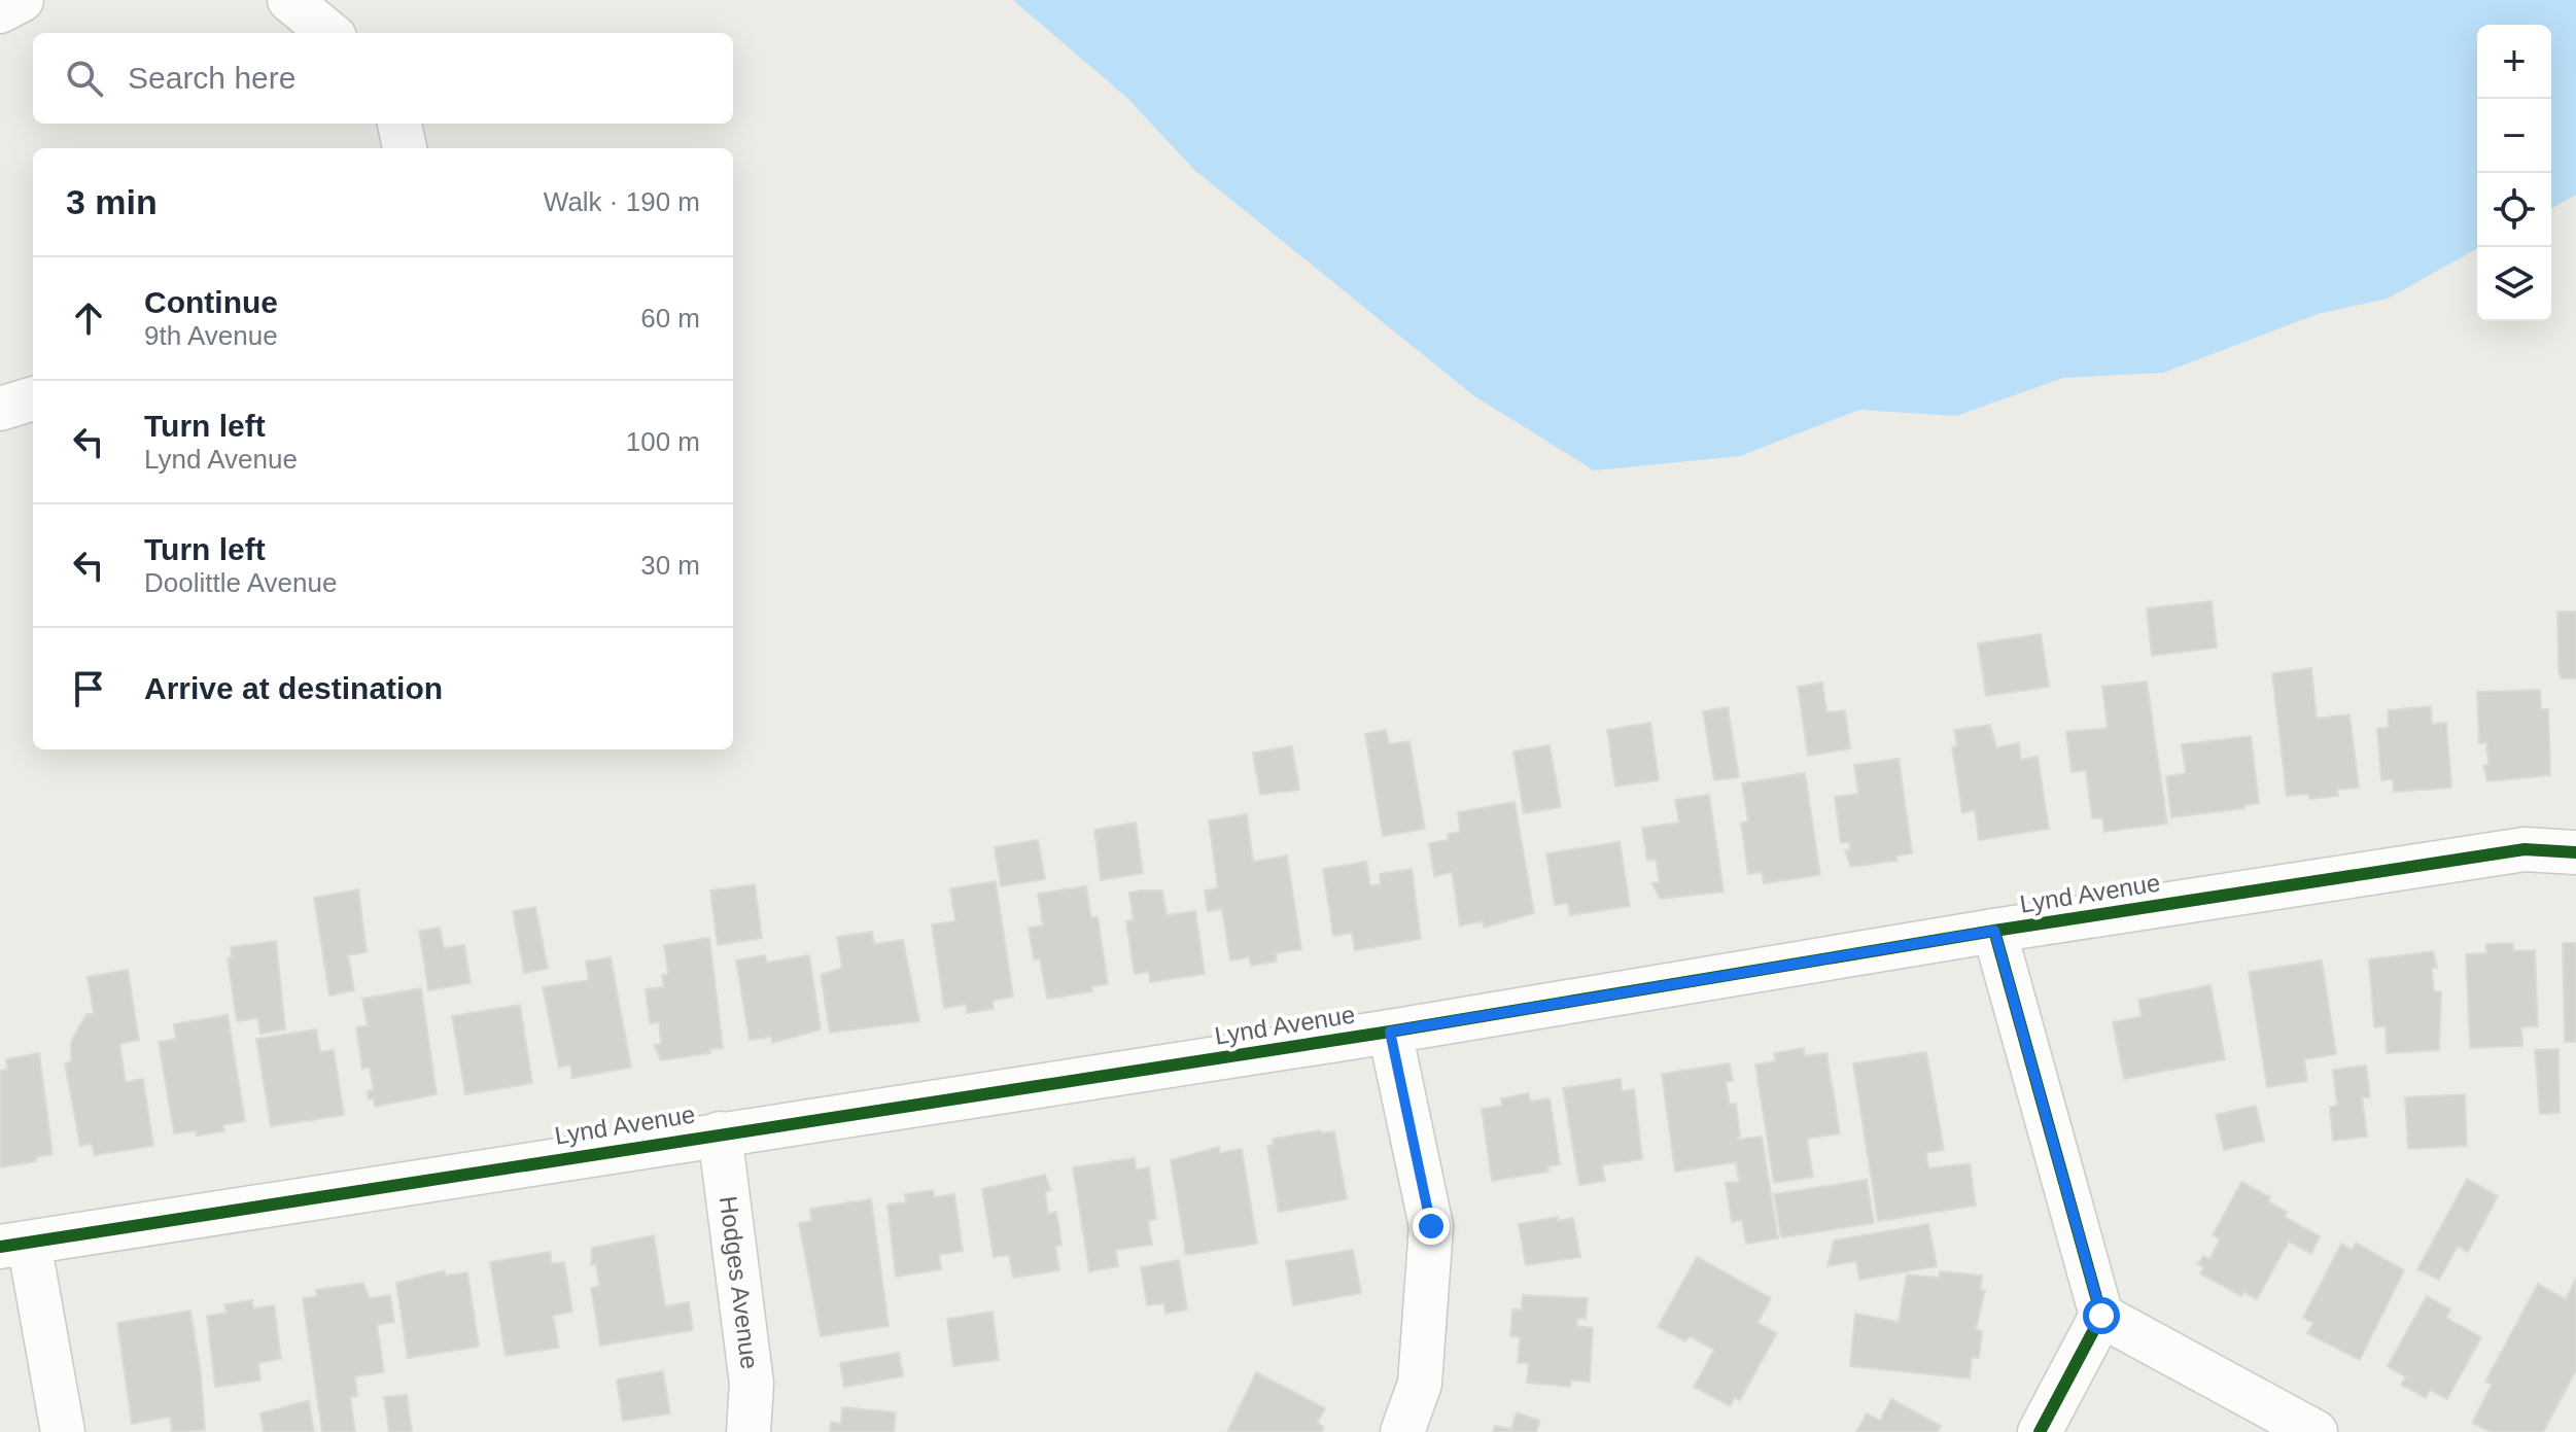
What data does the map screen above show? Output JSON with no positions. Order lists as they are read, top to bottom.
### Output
{
  "streets": {
    "street": ["Lynd Avenue", "Hodges Avenue"]
  },
  "crossings": [
    ["Lynd Avenue", "Hodges Avenue"]
  ],
  "page": {
    "map_buttons": ["+", "−"],
    "search": "Search here",
    "heading": ["3 min", "Walk · 190 m"],
    "list": [
      ["Continue", "9th Avenue", "60 m"],
      ["Turn left", "Lynd Avenue", "100 m"],
      ["Turn left", "Doolittle Avenue", "30 m"],
      "Arrive at destination"
    ]
  }
}
